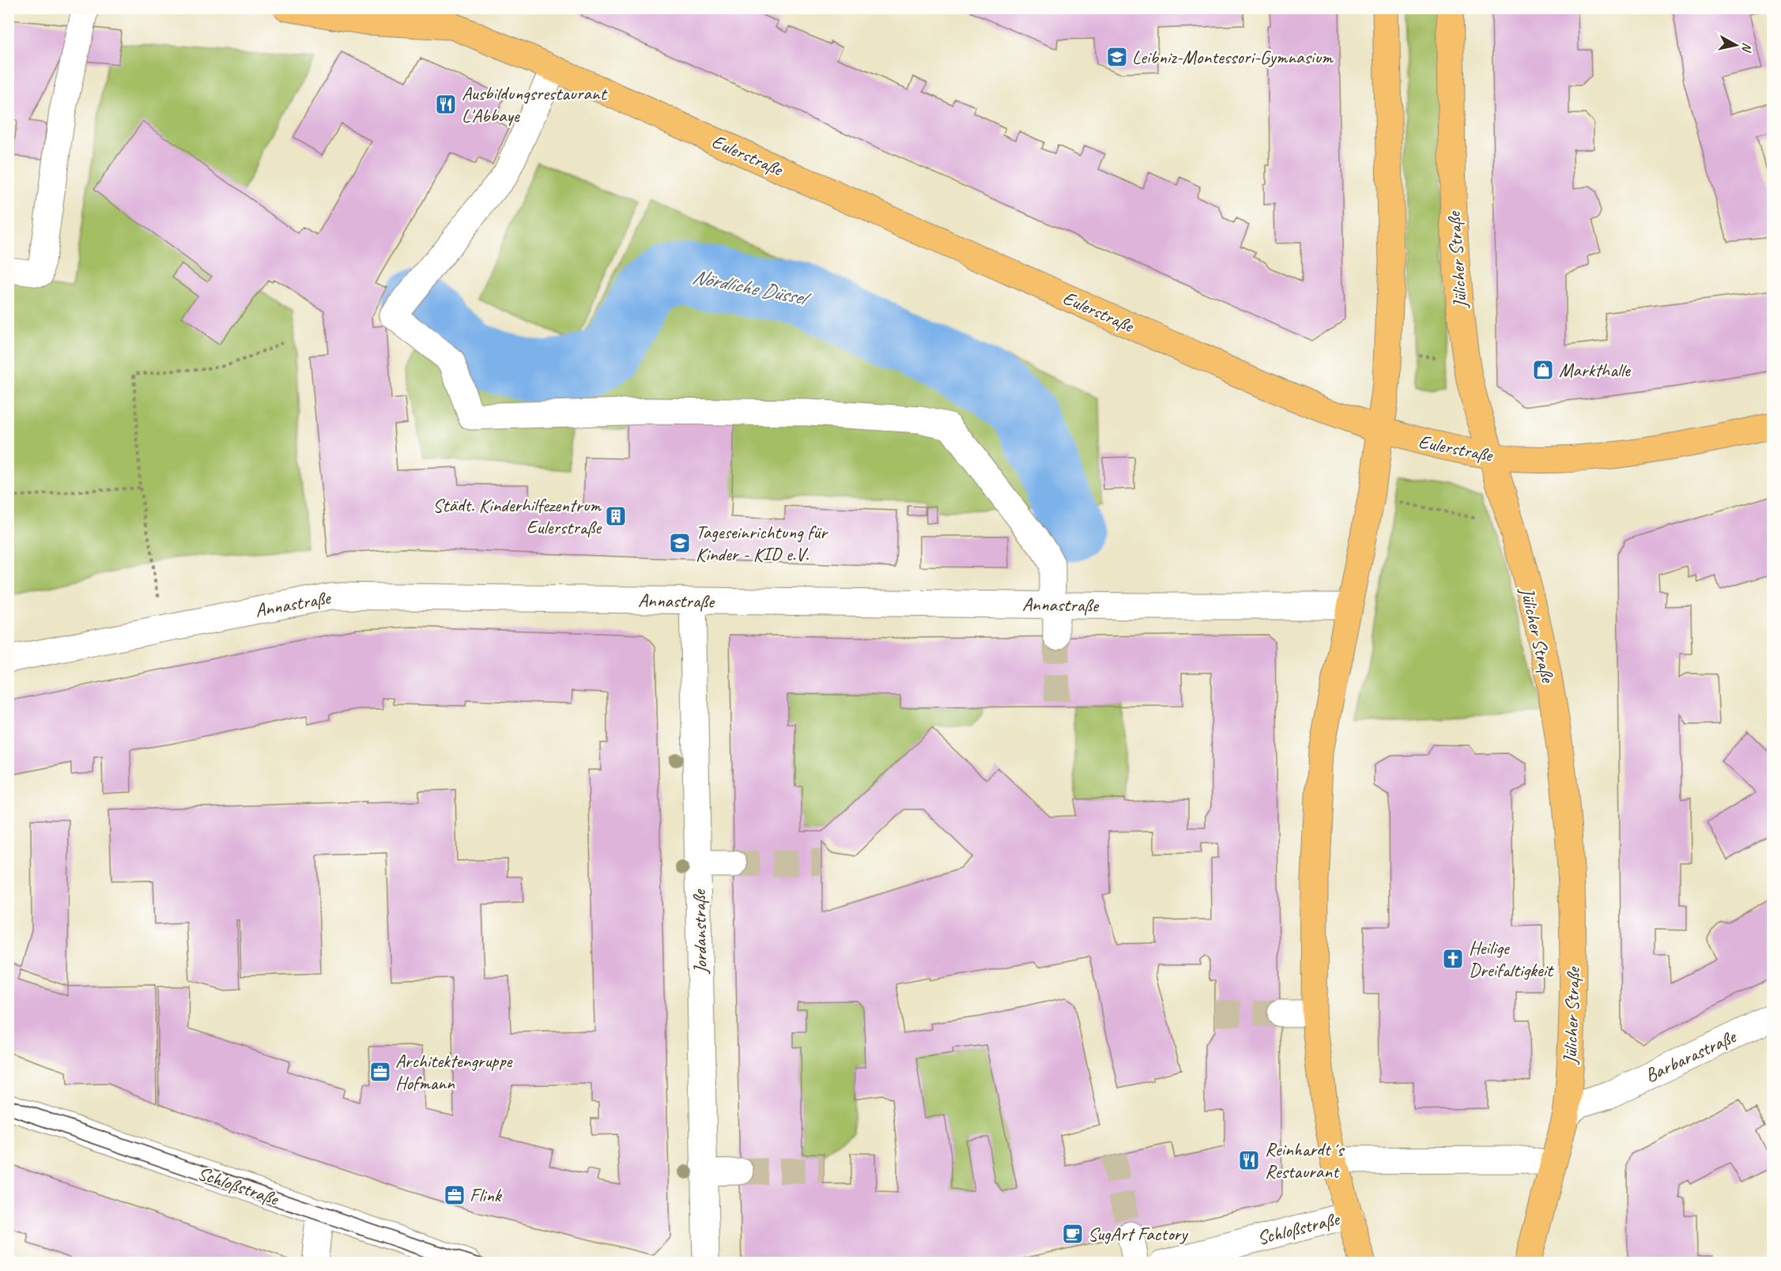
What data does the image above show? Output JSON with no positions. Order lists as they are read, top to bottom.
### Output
{
  "streets": {
    "main road": ["Eulerstraße", "Jülicher Straße"],
    "street": [
      "Annastraße",
      "Jordanstraße",
      "Barbarastraße",
      "Schloßstraße"
    ]
  },
  "crossings": [
    ["Eulerstraße", "Jülicher Straße"],
    ["Jülicher Straße", "Barbarastraße"],
    ["Annastraße", "Jordanstraße"]
  ],
  "water": ["Nördliche Düssel"],
  "places": {
    "school or university": ["Leibniz-Montessori-Gymnasium", "Tageseinrichtung für Kinder - KID e.V."],
    "restaurant": ["Ausbildungsrestaurant L'Abbaye", "Reinhardt´s Restaurant"],
    "shop": ["Markthalle"],
    "building": ["Städt. Kinderhilfezentrum Eulerstraße"],
    "church": ["Heilige Dreifaltigkeit"],
    "office": ["Architektengruppe Hofmann", "Flink"],
    "cafe": ["SugArt Factory"]
  },
  "north": "right"
}
